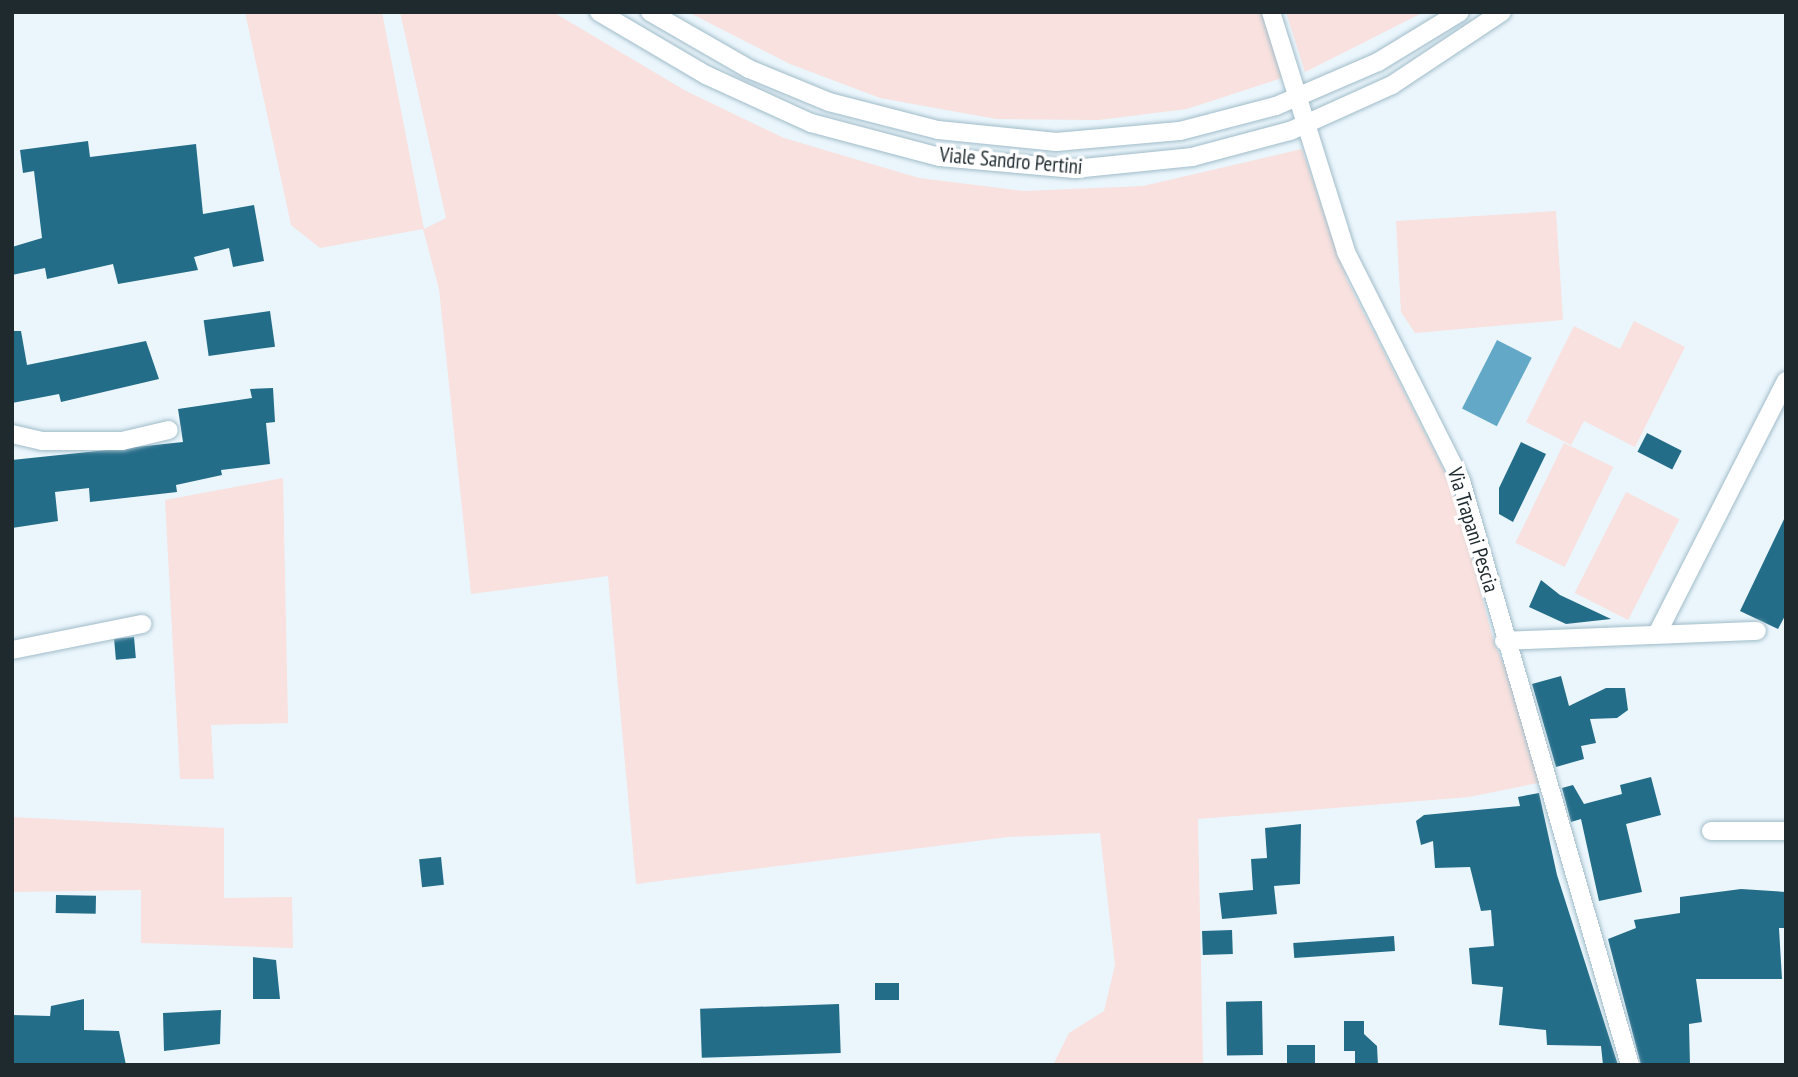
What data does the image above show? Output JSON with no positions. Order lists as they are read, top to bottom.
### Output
{
  "streets": {
    "street": ["Viale Sandro Pertini", "Via Trapani Pescia"]
  },
  "crossings": [
    ["Viale Sandro Pertini", "Via Trapani Pescia"]
  ]
}
